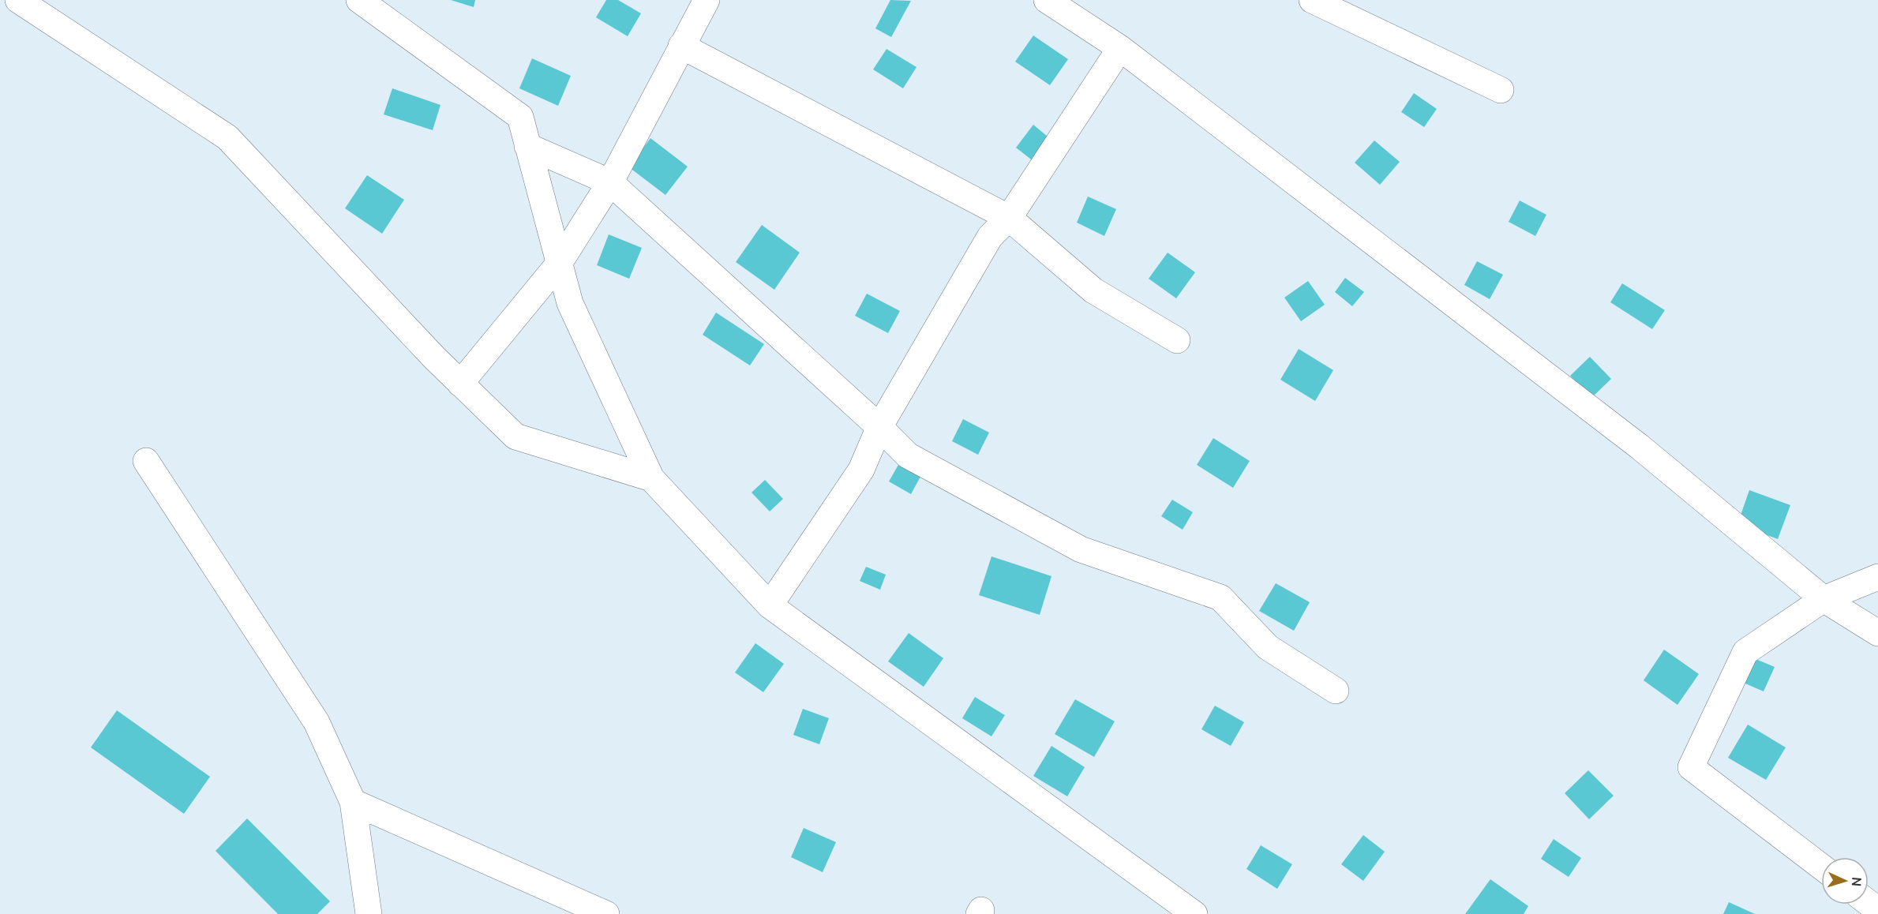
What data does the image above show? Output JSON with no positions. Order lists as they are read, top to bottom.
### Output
{
  "north": "right"
}
